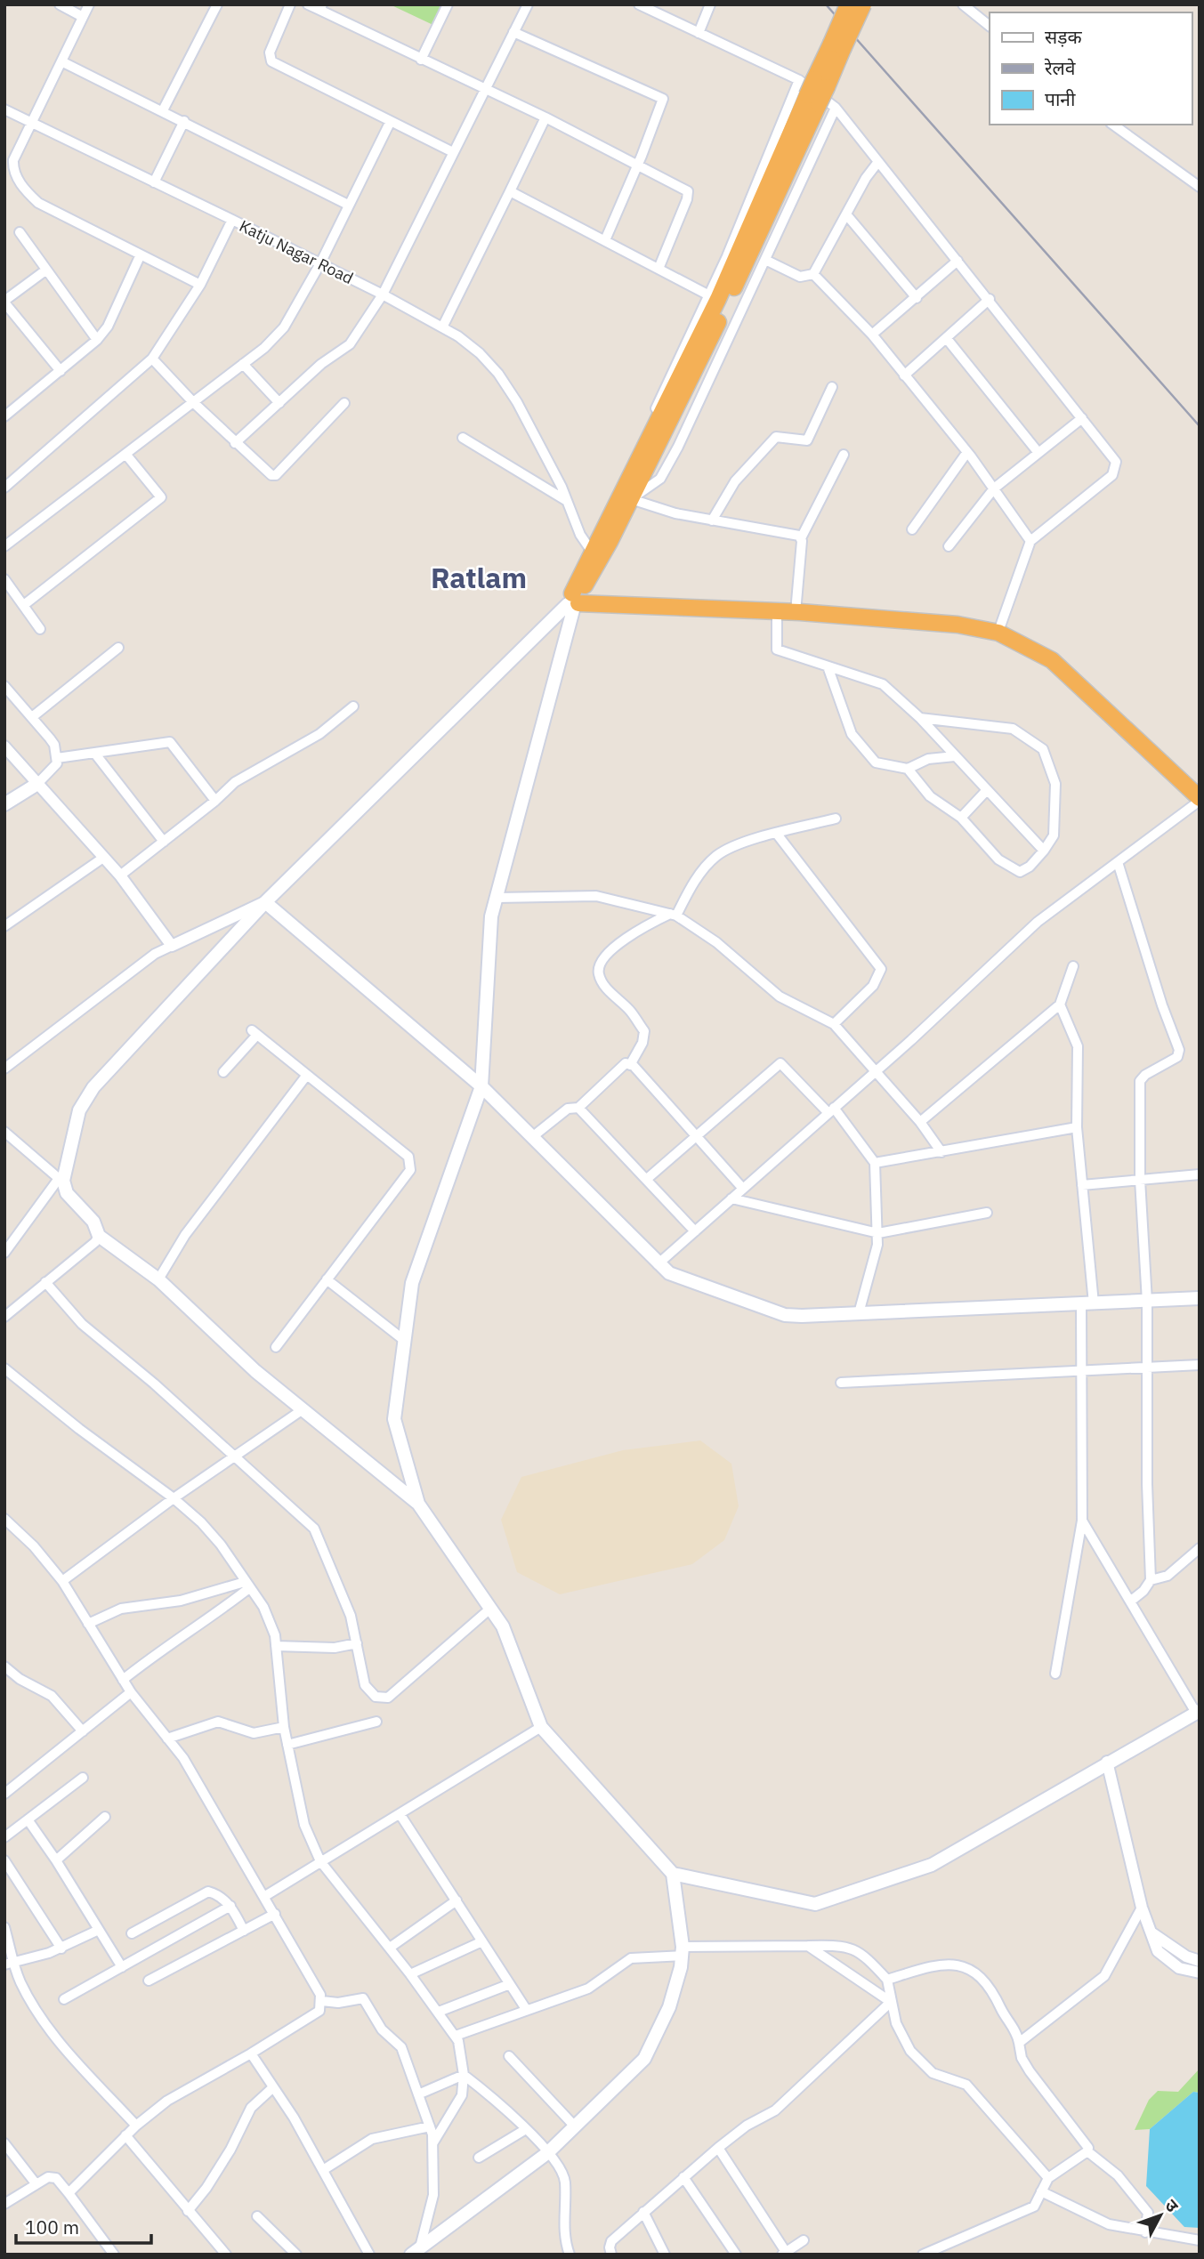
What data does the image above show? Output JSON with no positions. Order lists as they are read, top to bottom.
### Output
{
  "streets": {
    "street": ["Katju Nagar Road"]
  },
  "districts": ["Ratlam"],
  "legend": ["सड़क", "रेलवे", "पानी"],
  "scale_bar": "100 m",
  "north": "top right"
}
